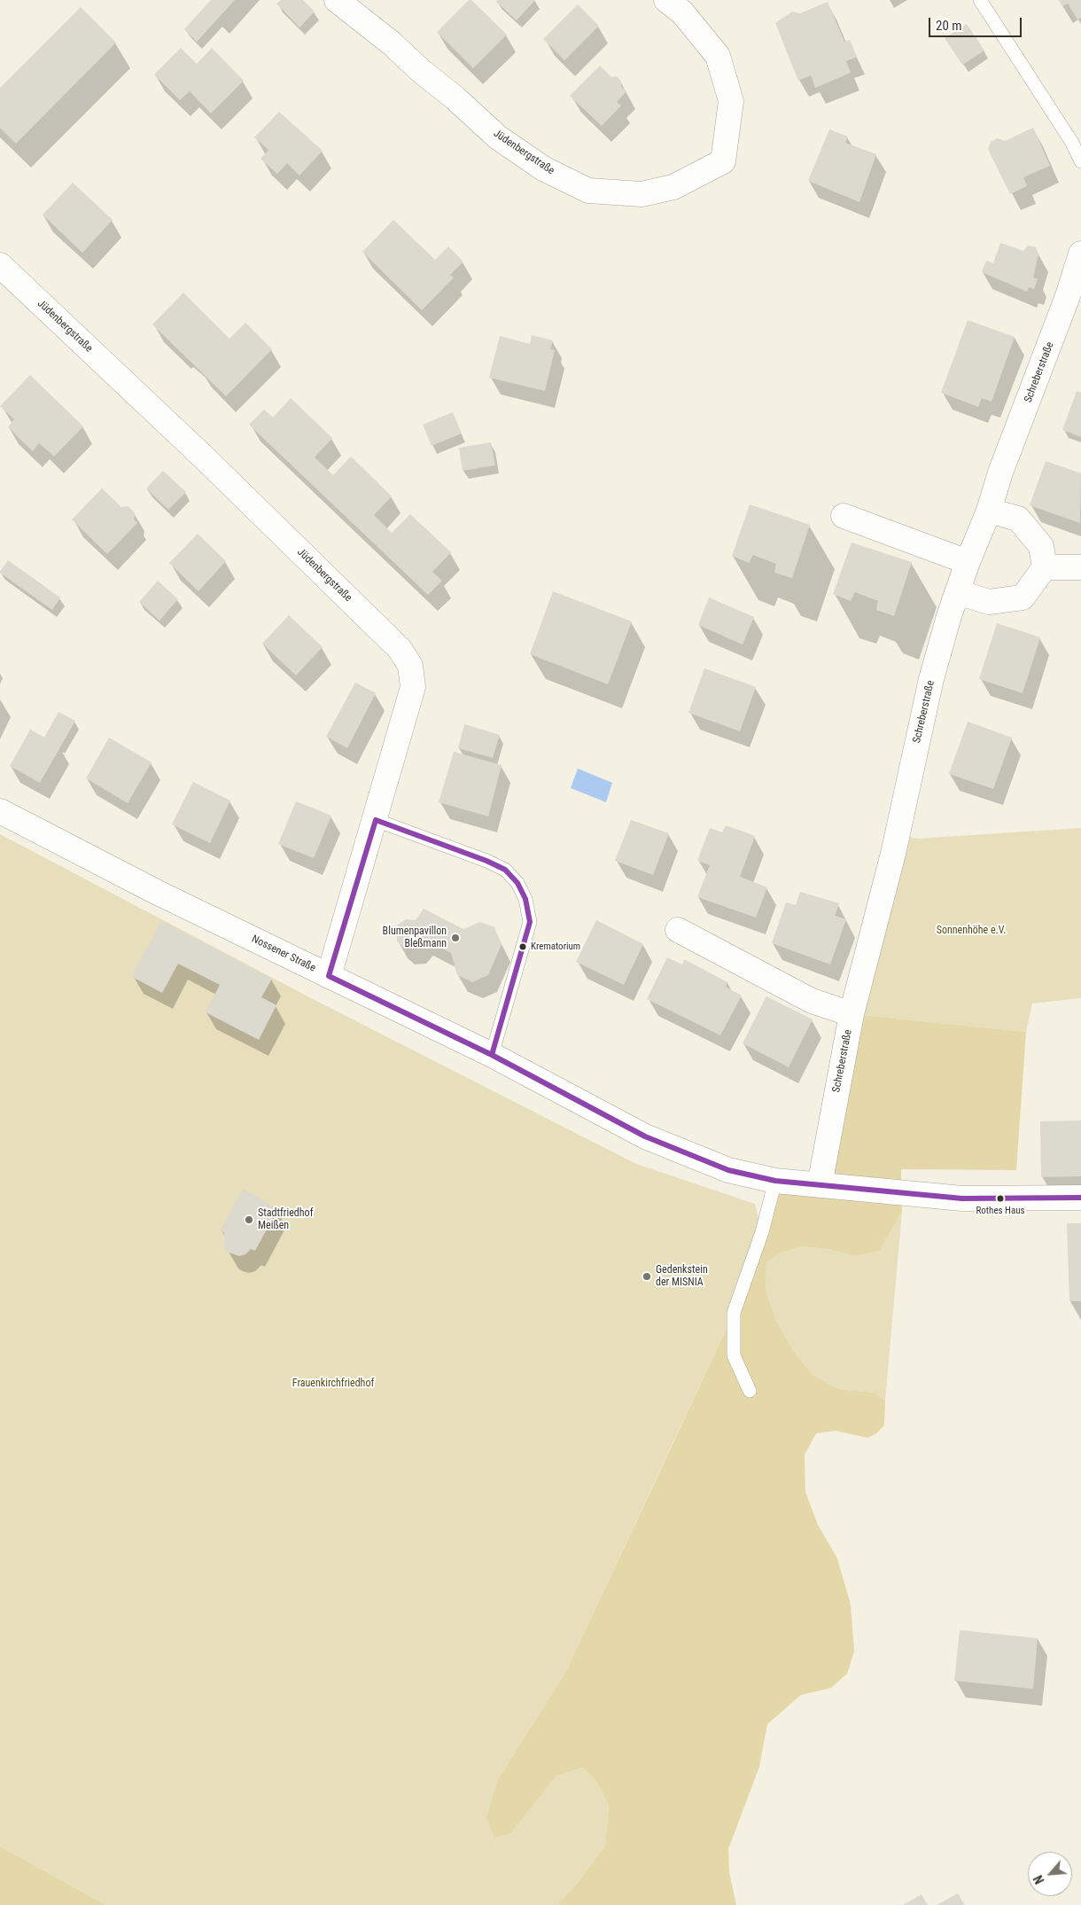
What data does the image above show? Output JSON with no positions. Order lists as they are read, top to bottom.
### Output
{
  "streets": {
    "street": ["Jüdenbergstraße", "Schreberstraße", "Nossener Straße"]
  },
  "crossings": [
    ["Jüdenbergstraße", "Nossener Straße"],
    ["Schreberstraße", "Nossener Straße"]
  ],
  "parks": ["Sonnenhöhe e.V.", "Frauenkirchfriedhof"],
  "places": [
    "Blumenpavillon Bleßmann",
    "Krematorium",
    "Rothes Haus",
    "Stadtfriedhof Meißen",
    "Gedenkstein der MISNIA"
  ],
  "scale_bar": "20 m",
  "north": "bottom left"
}
